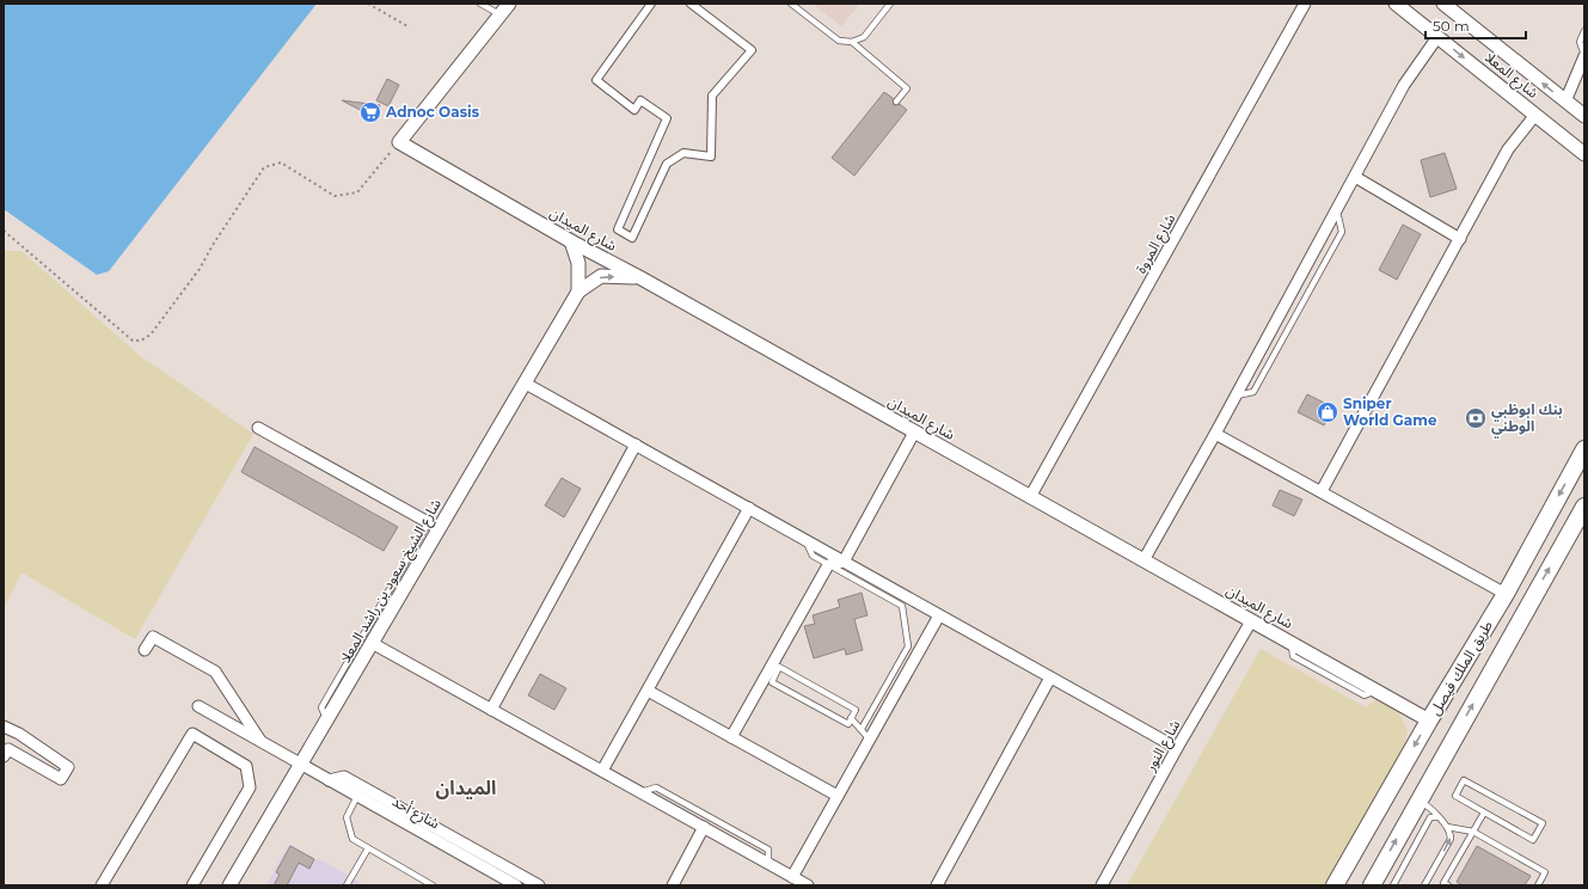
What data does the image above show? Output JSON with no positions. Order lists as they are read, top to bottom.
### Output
{
  "streets": {
    "main road": ["طريق الملك فيصل"],
    "street": [
      "شارع المعلا",
      "شارع الميدان",
      "شارع المروة",
      "شارع الشيخ سعود بن راشد المعلا",
      "شارع النور",
      "شارع أحد"
    ]
  },
  "crossings": [
    ["شارع الميدان", "شارع المروة"],
    ["شارع الميدان", "شارع الشيخ سعود بن راشد المعلا"],
    ["شارع الميدان", "طريق الملك فيصل"],
    ["شارع الميدان", "شارع النور"],
    ["شارع الشيخ سعود بن راشد المعلا", "شارع أحد"]
  ],
  "districts": ["الميدان"],
  "places": {
    "supermarket": ["Adnoc Oasis"],
    "shop": ["Sniper World Game"],
    "bank": ["بنك ابوظبي الوطني"]
  },
  "scale_bar": "50 m"
}
